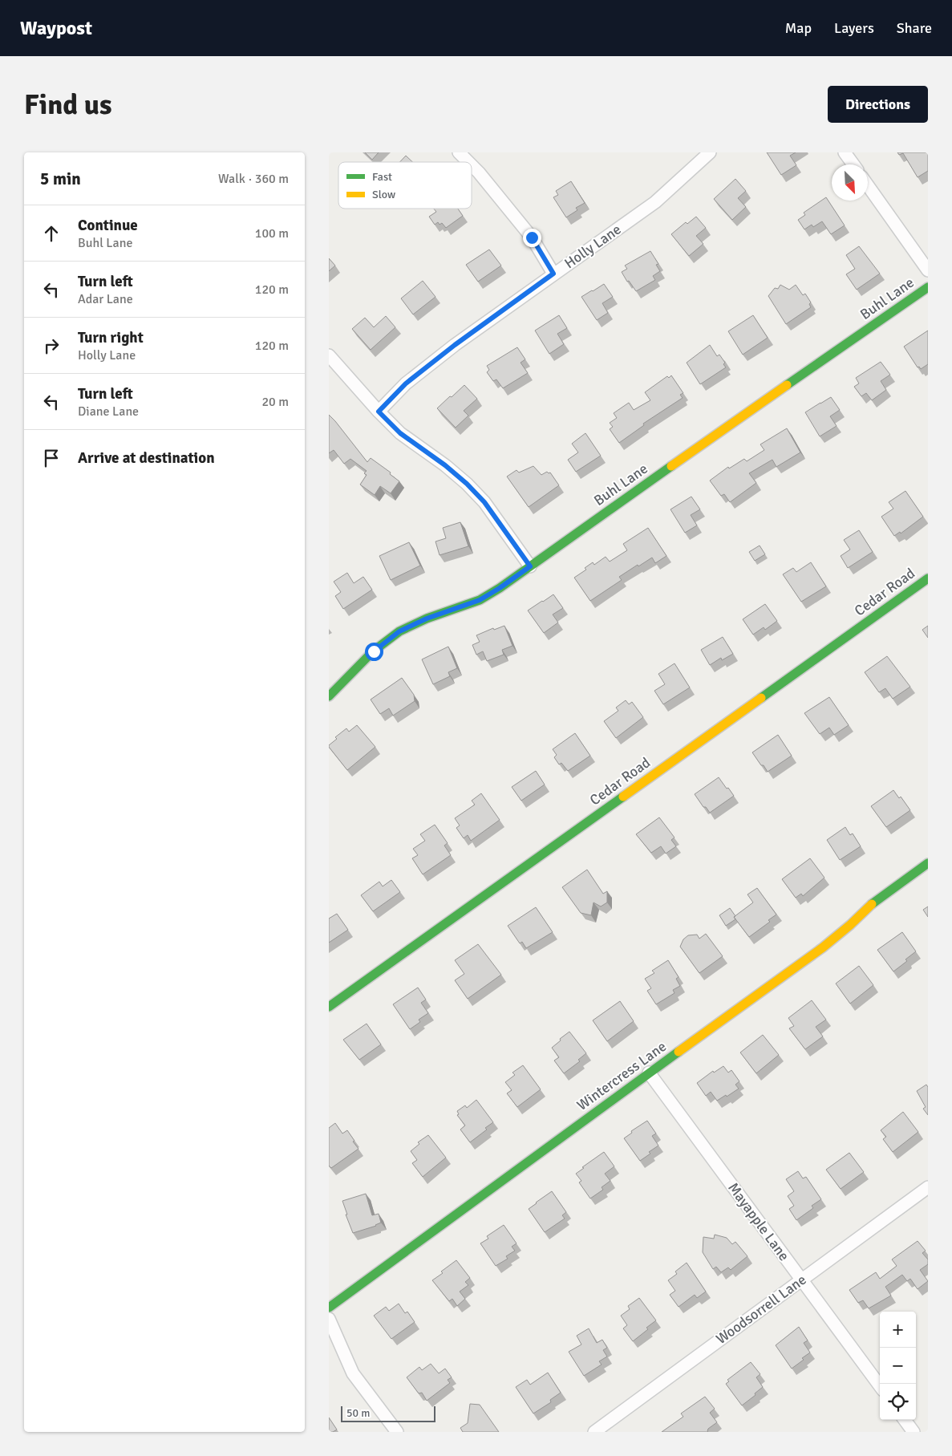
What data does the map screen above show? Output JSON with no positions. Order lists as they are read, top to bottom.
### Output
{
  "streets": {
    "street": [
      "Holly Lane",
      "Buhl Lane",
      "Cedar Road",
      "Wintercress Lane",
      "Mayapple Lane",
      "Woodsorrell Lane"
    ]
  },
  "crossings": [
    ["Wintercress Lane", "Mayapple Lane"],
    ["Mayapple Lane", "Woodsorrell Lane"]
  ],
  "legend": ["Fast", "Slow"],
  "scale_bar": "50 m",
  "north": "bottom right",
  "page": {
    "header": "Waypost",
    "nav": ["Map", "Layers", "Share"],
    "buttons": "Directions",
    "title": "Find us",
    "heading": ["5 min", "Walk · 360 m"],
    "list": [
      ["Continue", "Buhl Lane", "100 m"],
      ["Turn left", "Adar Lane", "120 m"],
      ["Turn right", "Holly Lane", "120 m"],
      ["Turn left", "Diane Lane", "20 m"],
      "Arrive at destination"
    ],
    "map_buttons": ["+", "−"],
    "scale": "50 m"
  }
}
